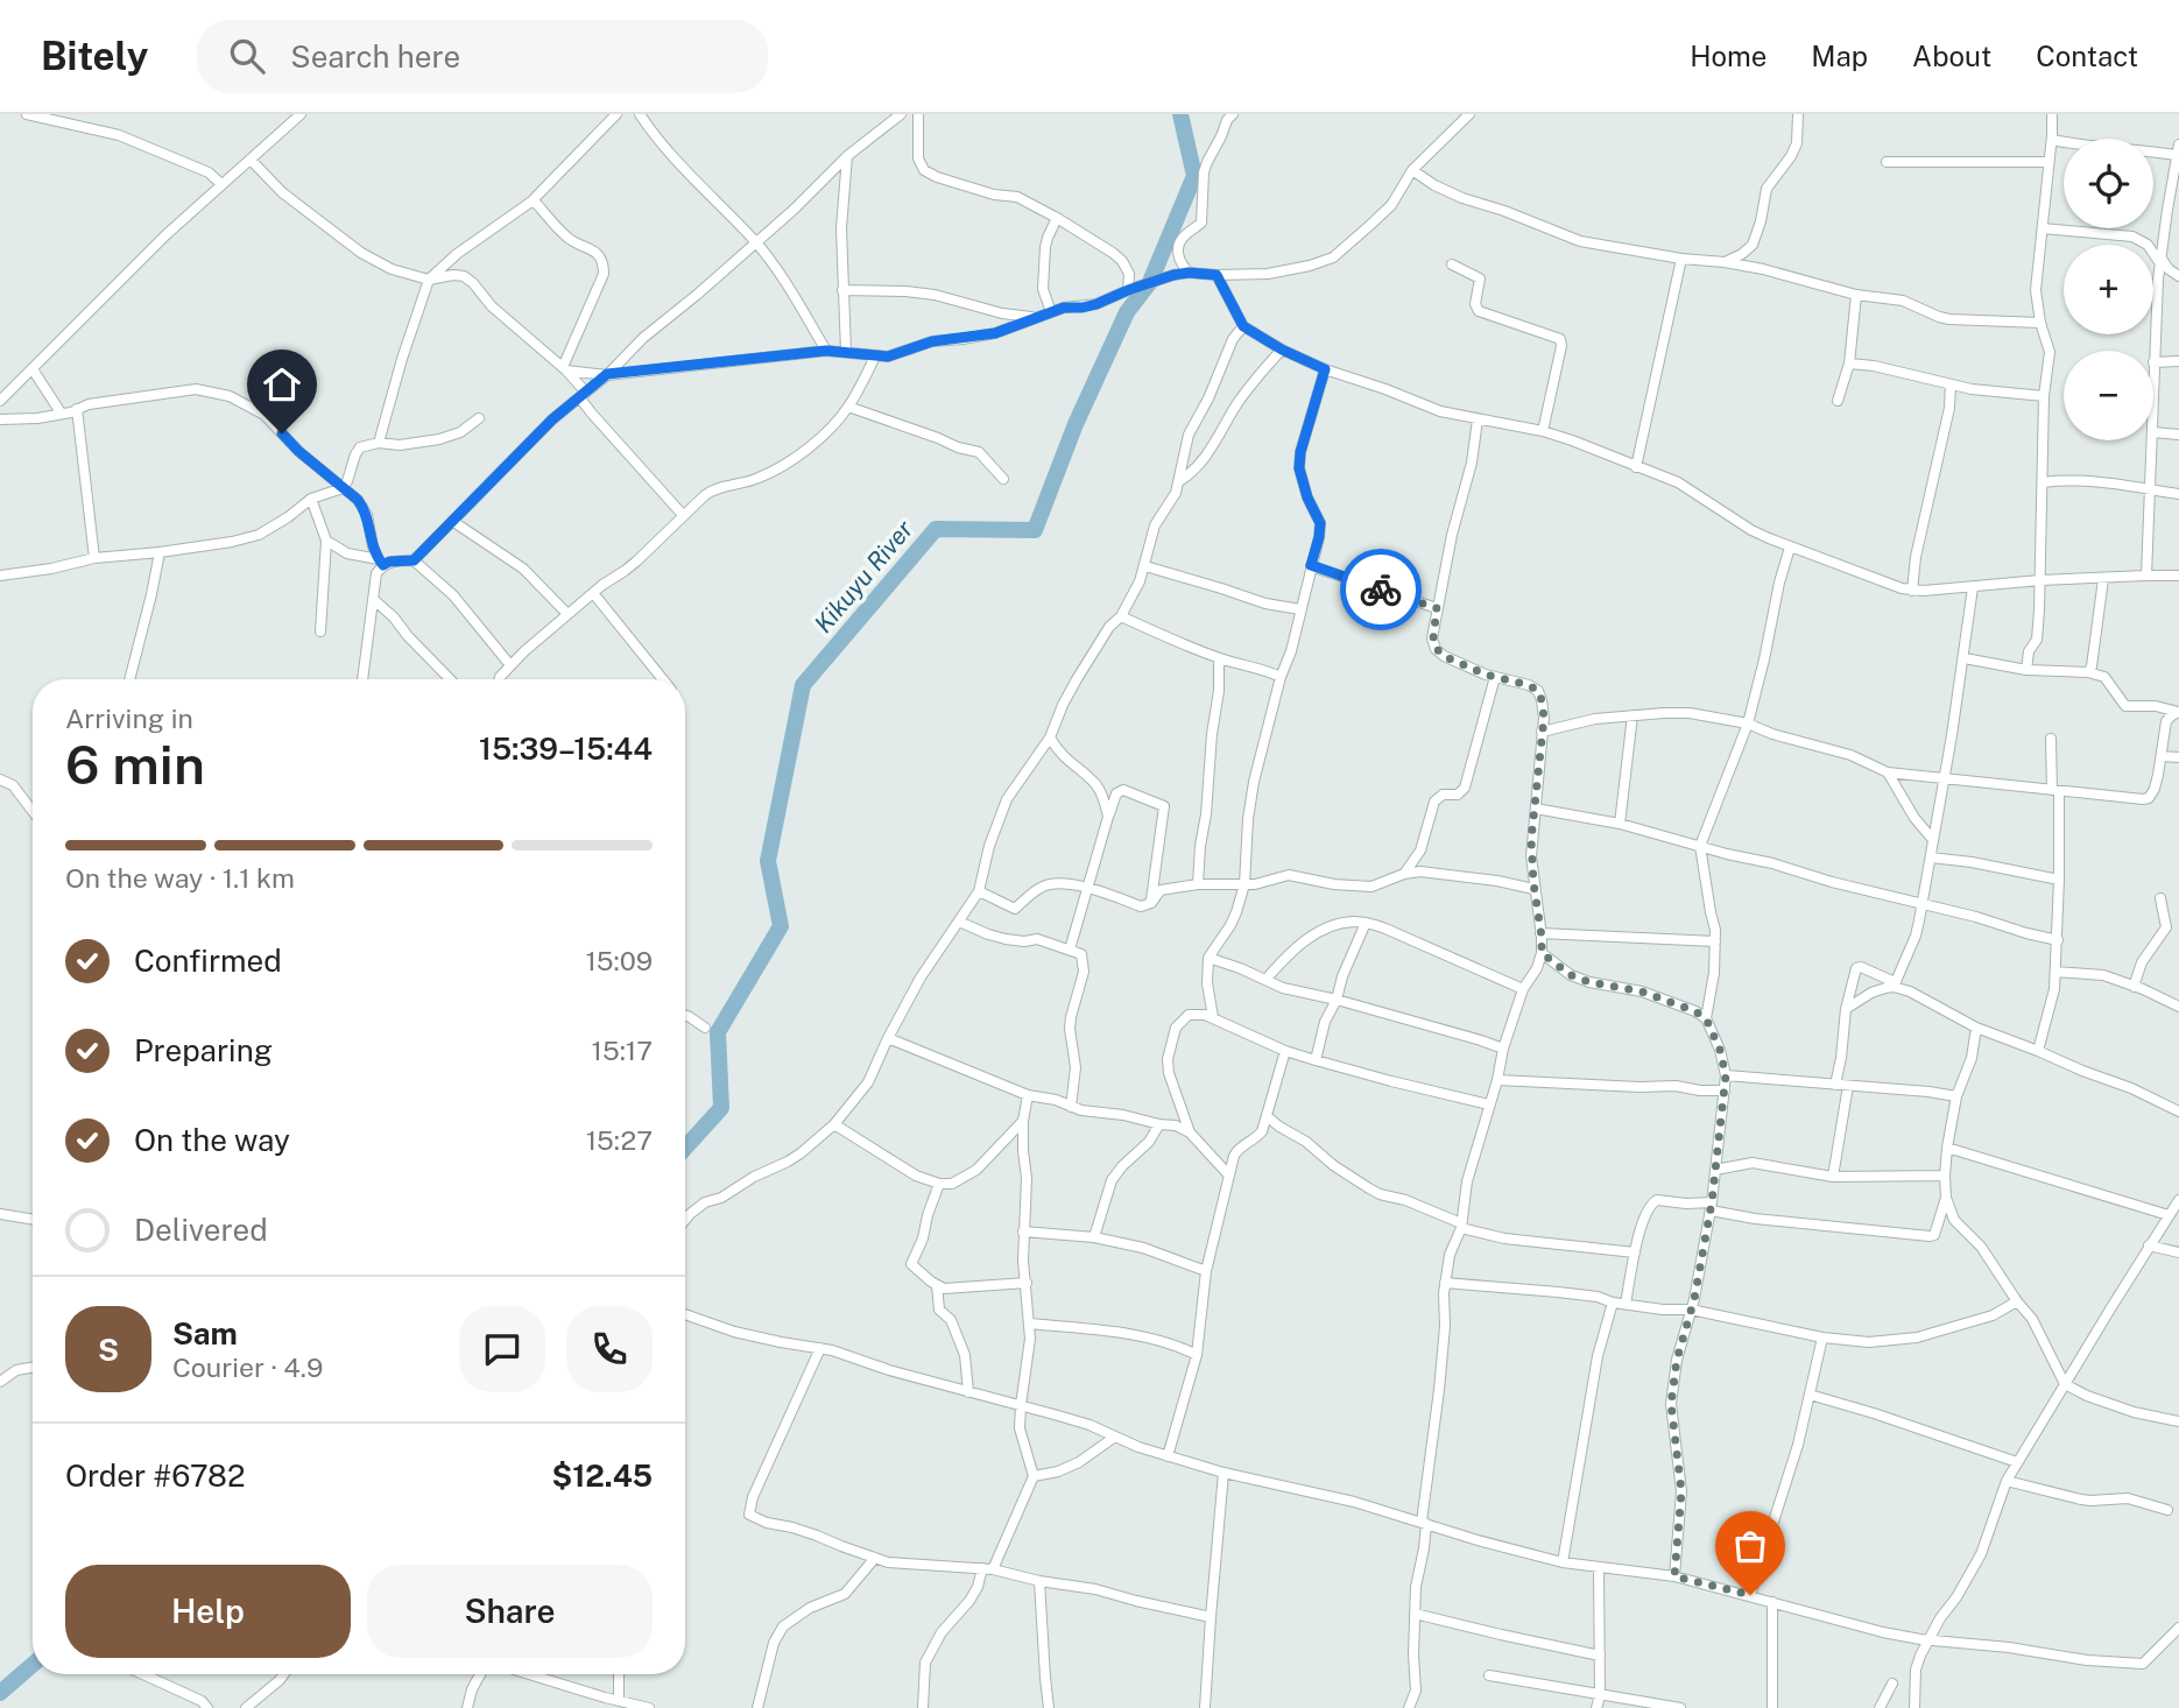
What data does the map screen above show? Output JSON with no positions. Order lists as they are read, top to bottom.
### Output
{
  "water": ["Kikuyu River"],
  "page": {
    "header": "Bitely",
    "search": "Search here",
    "nav": [
      "Home",
      "Map",
      "About",
      "Contact"
    ],
    "map_buttons": ["+", "−"],
    "heading": ["6 min", "Arriving in", "15:39–15:44"],
    "panel": [
      "Sam",
      "Courier · 4.9",
      "Order #6782",
      "$12.45"
    ],
    "bar": "On the way · 1.1 km",
    "list": [
      ["Confirmed", "15:09"],
      ["Preparing", "15:17"],
      ["On the way", "15:27"],
      "Delivered"
    ],
    "round": "S",
    "buttons": ["Help", "Share"]
  }
}
